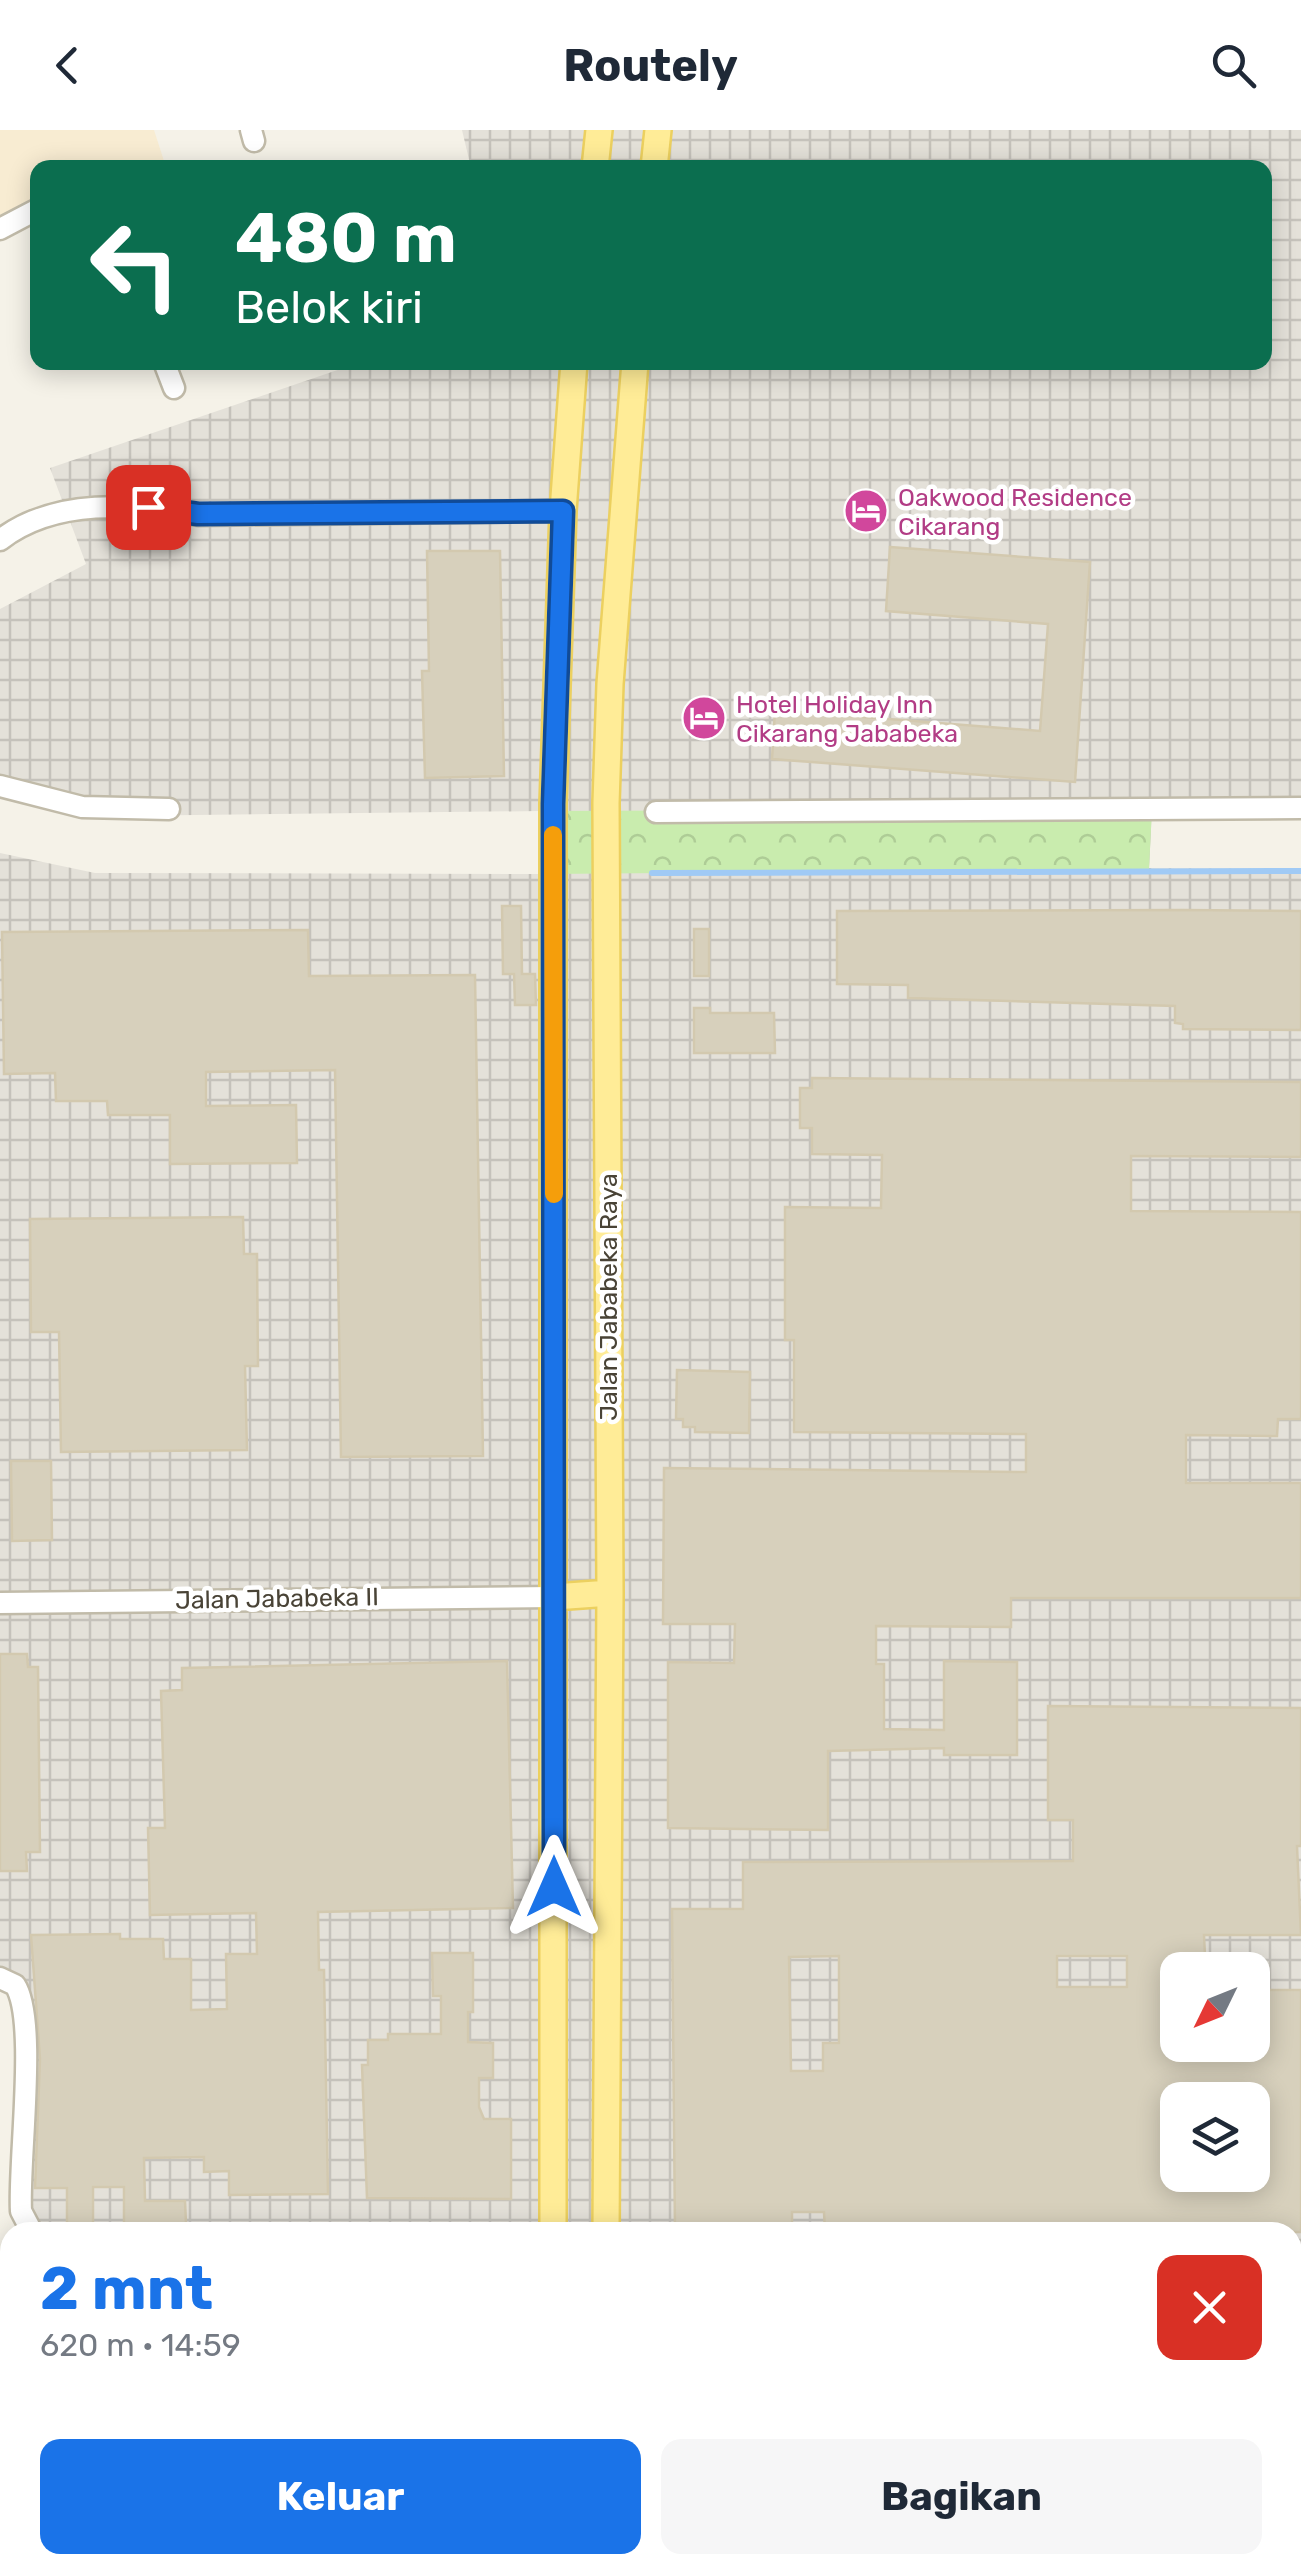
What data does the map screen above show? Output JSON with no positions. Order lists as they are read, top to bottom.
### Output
{
  "streets": {
    "main road": ["Jalan Jababeka Raya"],
    "street": ["Jalan Jababeka II"]
  },
  "places": {
    "hotel": ["Oakwood Residence Cikarang", "Hotel Holiday Inn Cikarang Jababeka"]
  },
  "north": "bottom left",
  "page": {
    "header": "Routely",
    "turn": ["480 m", "Belok kiri"],
    "heading": ["2 mnt", "620 m · 14:59"],
    "buttons": ["Keluar", "Bagikan"]
  }
}
